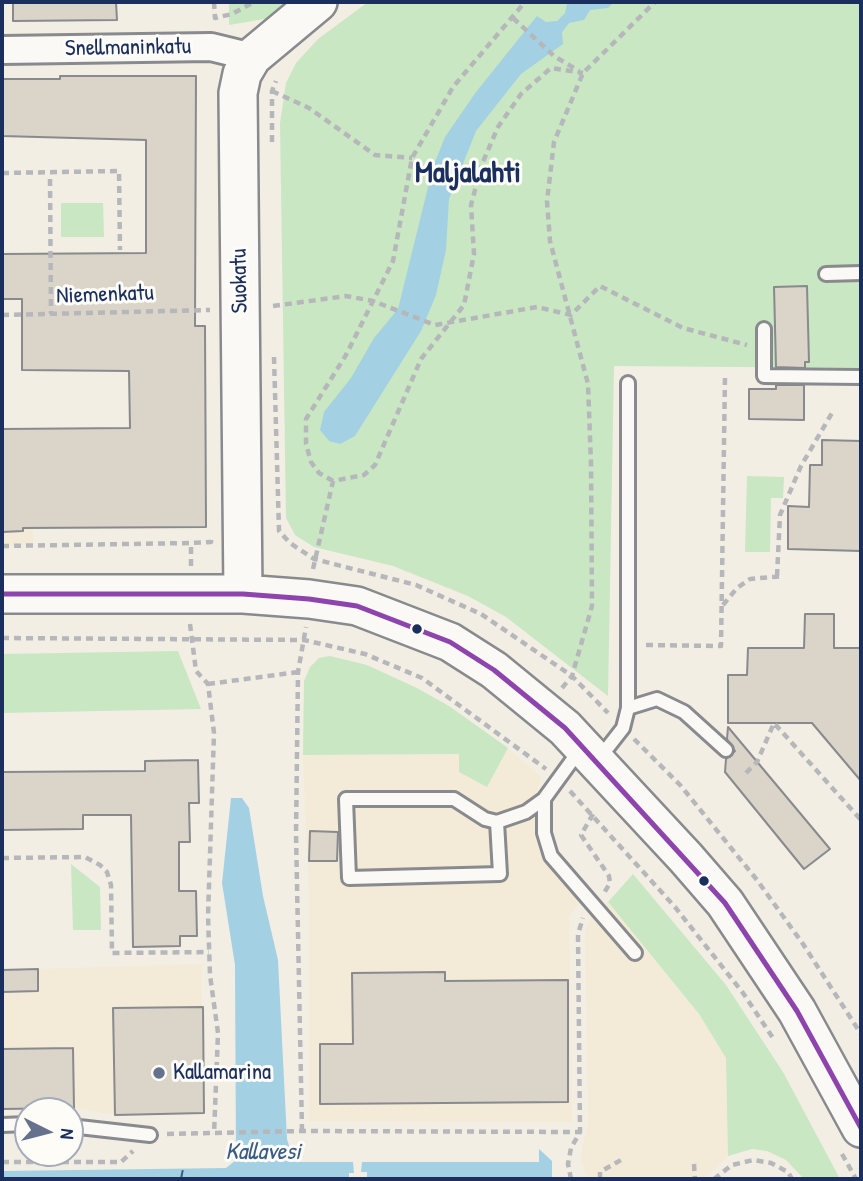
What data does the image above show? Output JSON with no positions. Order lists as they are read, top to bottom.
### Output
{
  "streets": {
    "main road": ["Suokatu"],
    "street": ["Snellmaninkatu"],
    "path": ["Niemenkatu"]
  },
  "crossings": [
    ["Snellmaninkatu", "Suokatu"]
  ],
  "districts": ["Maljalahti"],
  "water": ["Kallavesi"],
  "places": ["Kallamarina"],
  "north": "right"
}
